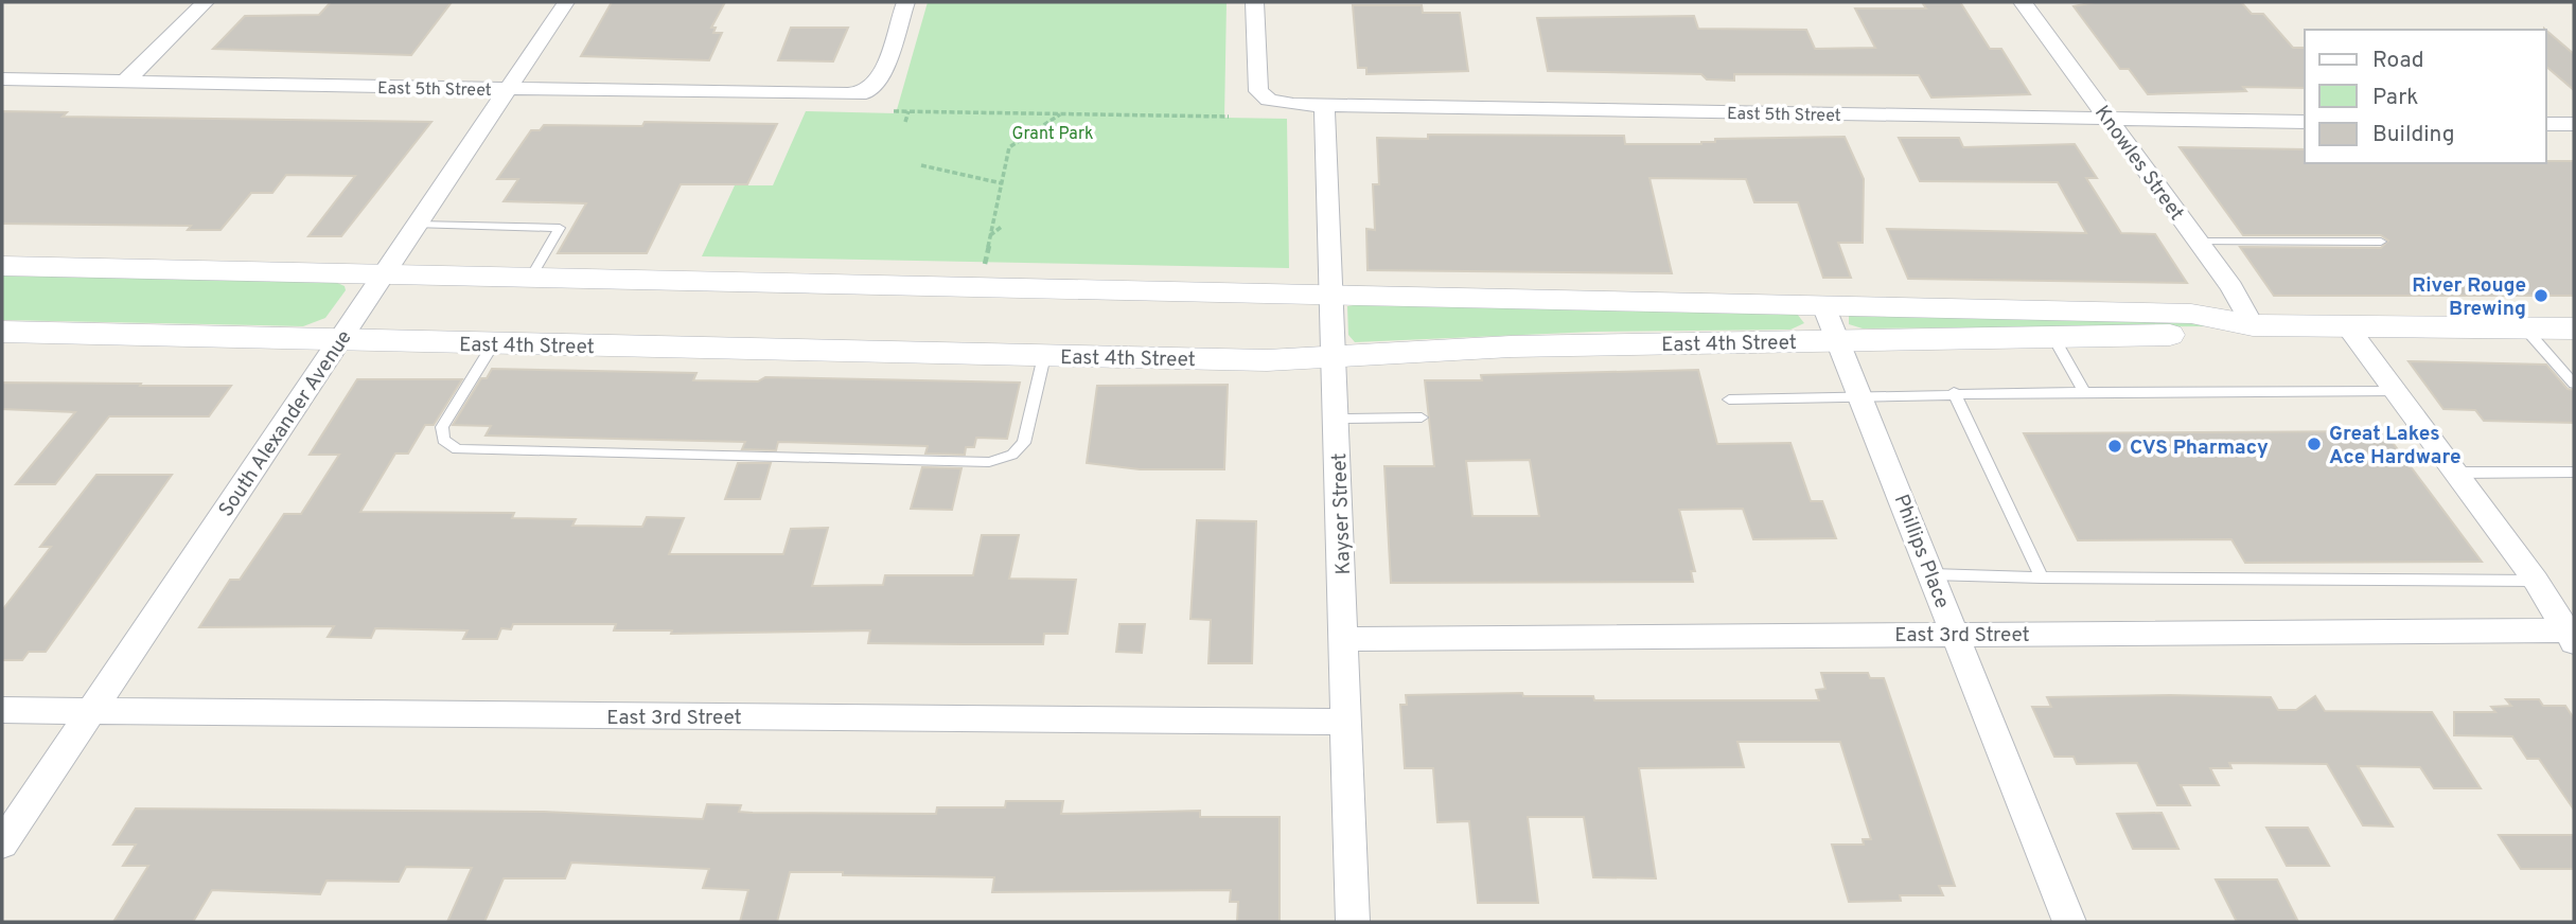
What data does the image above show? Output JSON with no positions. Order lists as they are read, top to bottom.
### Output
{
  "streets": {
    "street": [
      "East 5th Street",
      "Knowles Street",
      "East 4th Street",
      "South Alexander Avenue",
      "Kayser Street",
      "Phillips Place",
      "East 3rd Street"
    ]
  },
  "crossings": [
    ["East 5th Street", "Knowles Street"],
    ["East 5th Street", "South Alexander Avenue"],
    ["East 5th Street", "Kayser Street"],
    ["Knowles Street", "East 4th Street"],
    ["East 4th Street", "South Alexander Avenue"],
    ["East 4th Street", "Kayser Street"],
    ["East 4th Street", "Phillips Place"],
    ["South Alexander Avenue", "East 3rd Street"],
    ["Kayser Street", "East 3rd Street"],
    ["Phillips Place", "East 3rd Street"]
  ],
  "parks": ["Grant Park"],
  "places": ["River Rouge Brewing", "Great Lakes Ace Hardware", "CVS Pharmacy"],
  "legend": ["Road", "Park", "Building"]
}
